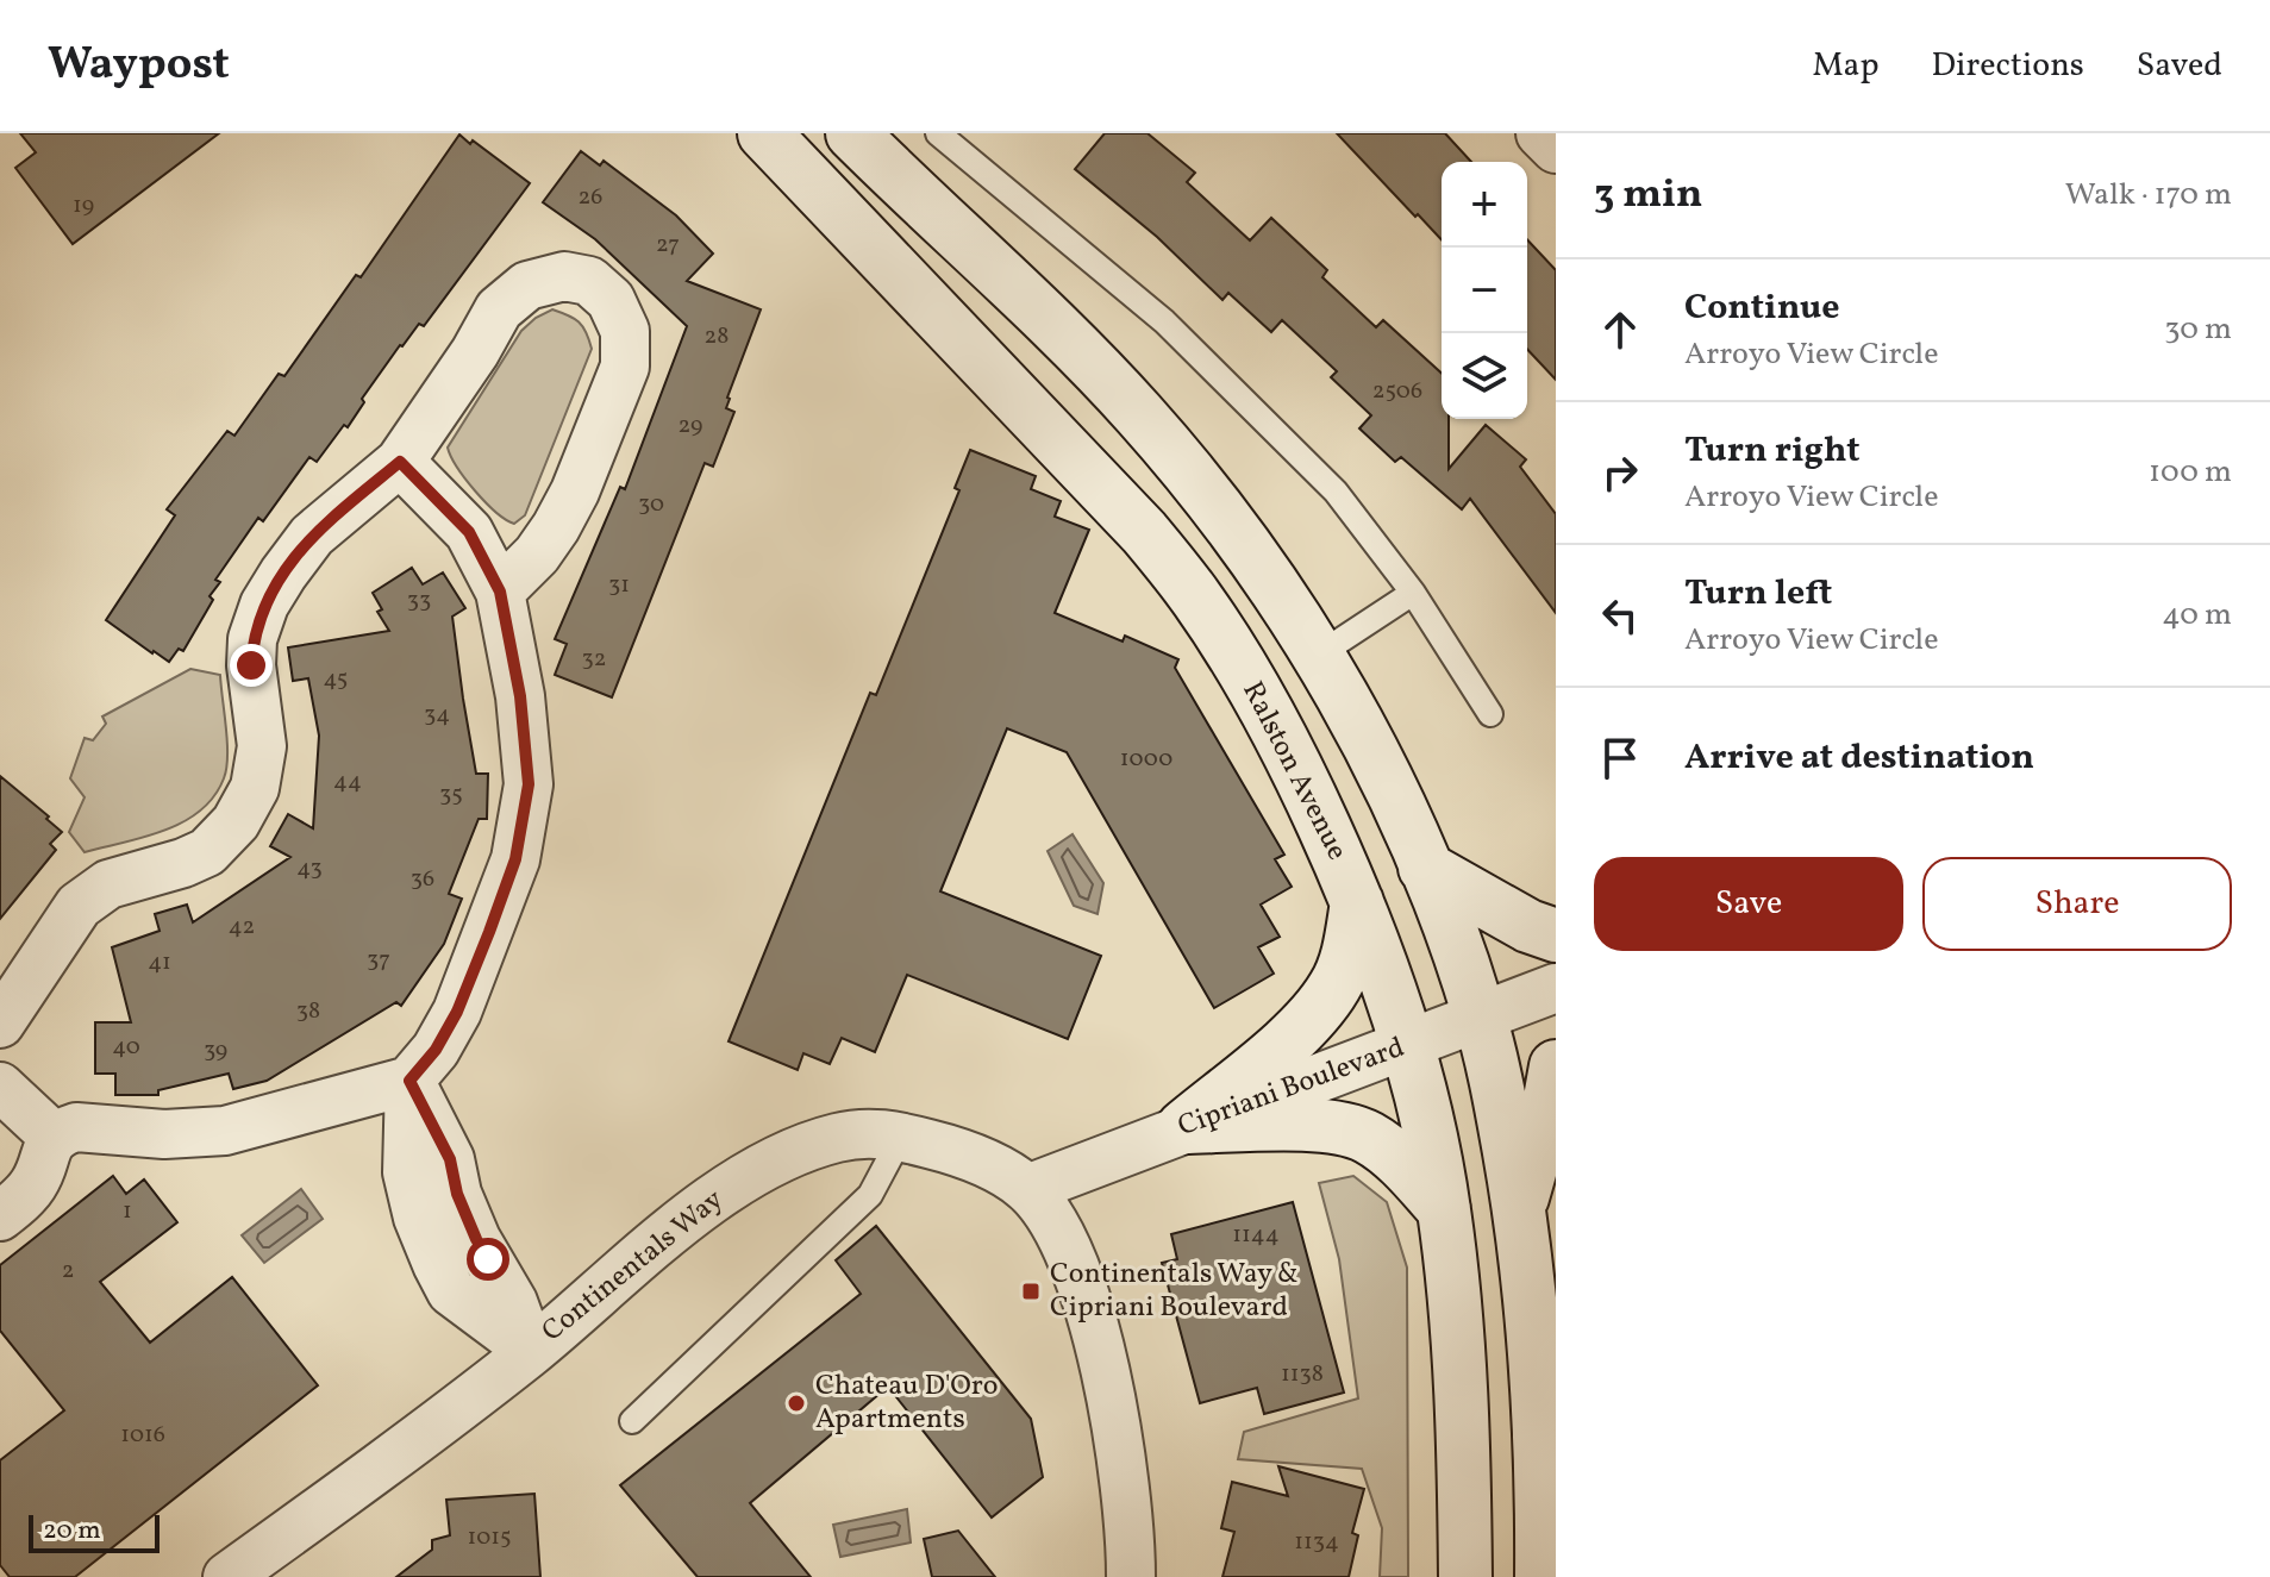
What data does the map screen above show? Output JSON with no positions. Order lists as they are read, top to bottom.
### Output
{
  "streets": {
    "main road": ["Ralston Avenue"],
    "street": ["Cipriani Boulevard", "Continentals Way"]
  },
  "crossings": [
    ["Ralston Avenue", "Cipriani Boulevard"],
    ["Cipriani Boulevard", "Continentals Way"]
  ],
  "places": {
    "transit": ["Continentals Way & Cipriani Boulevard"],
    "other": ["Chateau D'Oro Apartments"]
  },
  "house_numbers": [
    "26",
    "19",
    "27",
    "28",
    "2506",
    "29",
    "30",
    "31",
    "33",
    "32",
    "45",
    "34",
    "1000",
    "44",
    "35",
    "43",
    "36",
    "42",
    "37",
    "41",
    "38",
    "40",
    "39",
    "1",
    "1144",
    "2",
    "1138",
    "1016",
    "1015",
    "1134"
  ],
  "scale_bar": "20 m",
  "page": {
    "header": "Waypost",
    "nav": ["Map", "Directions", "Saved"],
    "heading": ["3 min", "Walk · 170 m"],
    "map_buttons": ["+", "−"],
    "list": [
      ["Continue", "Arroyo View Circle", "30 m"],
      ["Turn right", "Arroyo View Circle", "100 m"],
      ["Turn left", "Arroyo View Circle", "40 m"],
      "Arrive at destination"
    ],
    "buttons": ["Save", "Share"],
    "scale": "20 m"
  }
}
